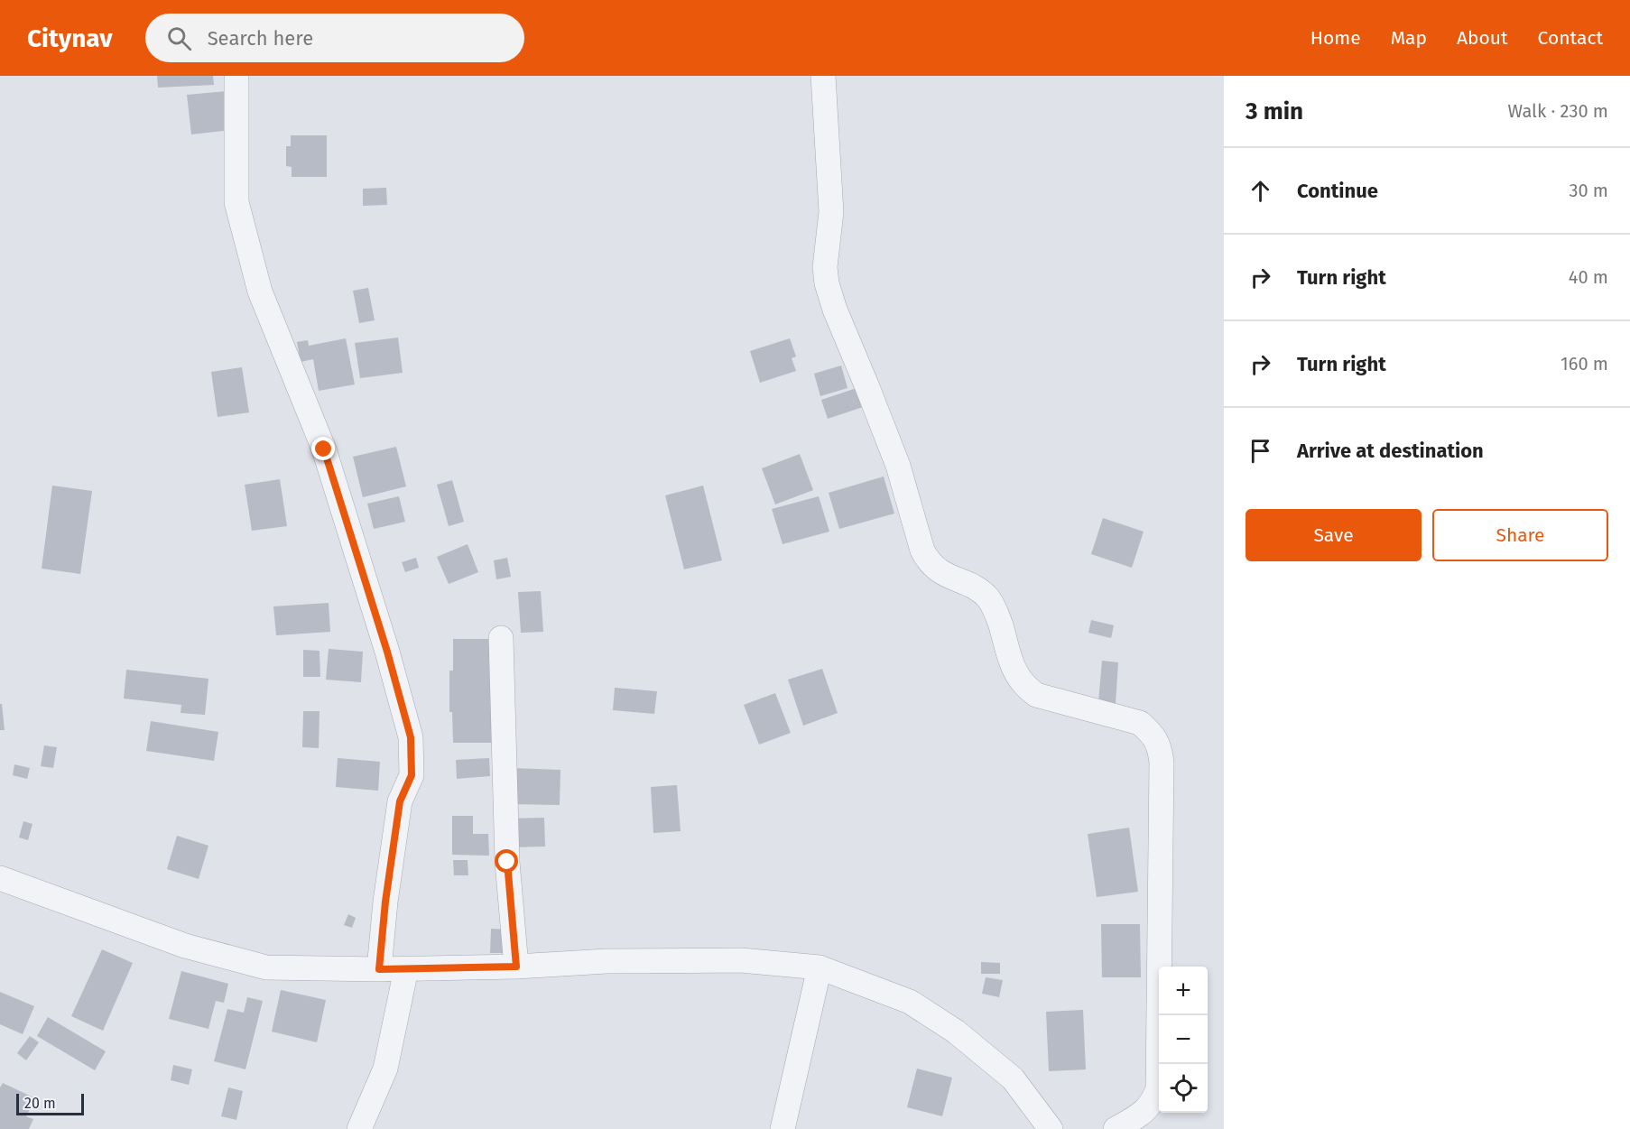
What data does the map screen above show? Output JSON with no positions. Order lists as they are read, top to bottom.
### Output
{
  "scale_bar": "20 m",
  "page": {
    "header": "Citynav",
    "search": "Search here",
    "nav": [
      "Home",
      "Map",
      "About",
      "Contact"
    ],
    "heading": ["3 min", "Walk · 230 m"],
    "list": [
      ["Continue", "30 m"],
      ["Turn right", "40 m"],
      ["Turn right", "160 m"],
      "Arrive at destination"
    ],
    "buttons": ["Save", "Share"],
    "map_buttons": ["+", "−"],
    "scale": "20 m"
  }
}
